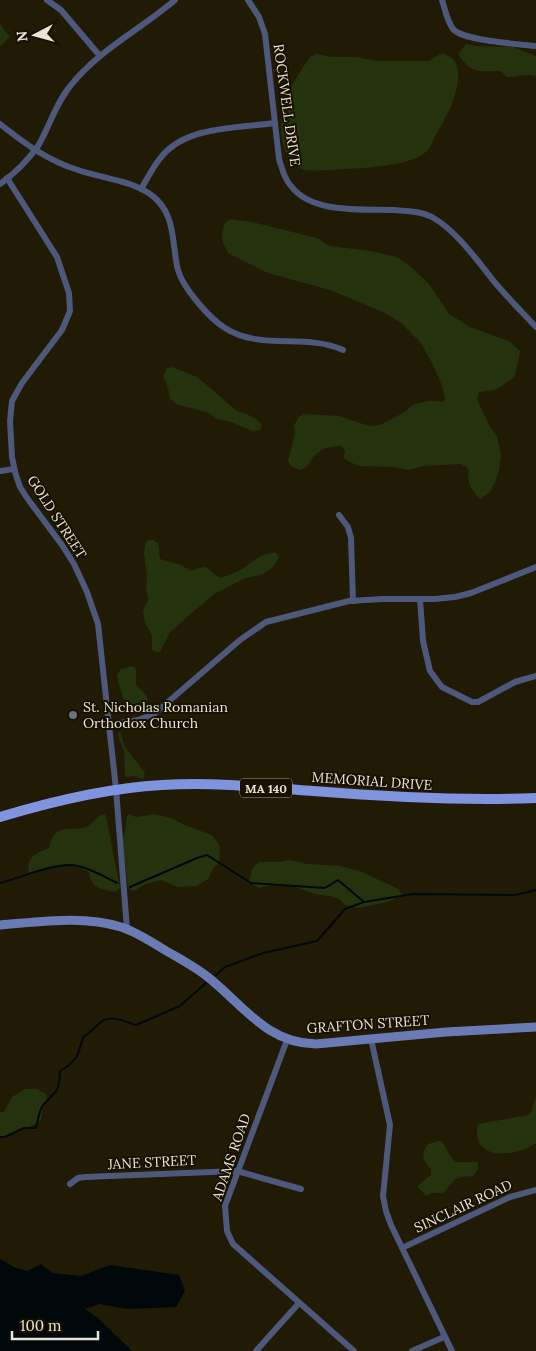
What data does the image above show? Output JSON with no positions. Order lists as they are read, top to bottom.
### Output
{
  "streets": {
    "main road": ["MEMORIAL DRIVE", "MA 140"],
    "street": [
      "ROCKWELL DRIVE",
      "GOLD STREET",
      "GRAFTON STREET",
      "ADAMS ROAD",
      "JANE STREET",
      "SINCLAIR ROAD"
    ]
  },
  "crossings": [
    ["GOLD STREET", "MEMORIAL DRIVE"],
    ["GOLD STREET", "GRAFTON STREET"],
    ["GRAFTON STREET", "ADAMS ROAD"],
    ["ADAMS ROAD", "JANE STREET"]
  ],
  "places": ["St. Nicholas Romanian Orthodox Church"],
  "scale_bar": "100 m",
  "north": "left"
}
